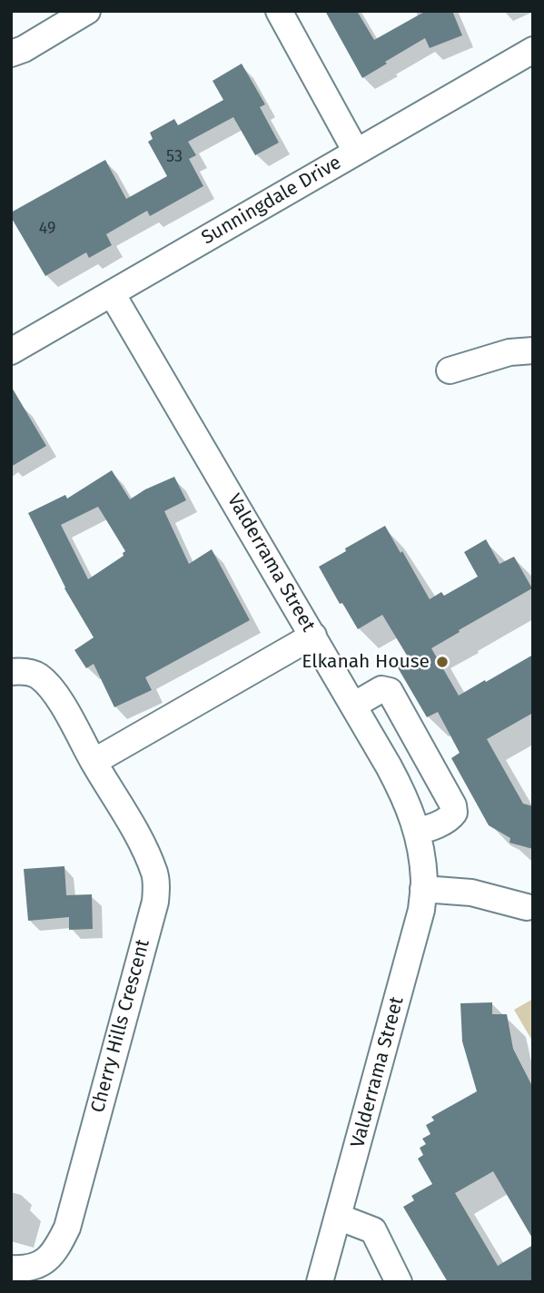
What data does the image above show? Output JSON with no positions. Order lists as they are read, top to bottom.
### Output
{
  "streets": {
    "street": ["Sunningdale Drive", "Valderrama Street", "Cherry Hills Crescent"]
  },
  "crossings": [
    ["Sunningdale Drive", "Valderrama Street"]
  ],
  "places": ["Elkanah House"],
  "house_numbers": ["53", "49"]
}
